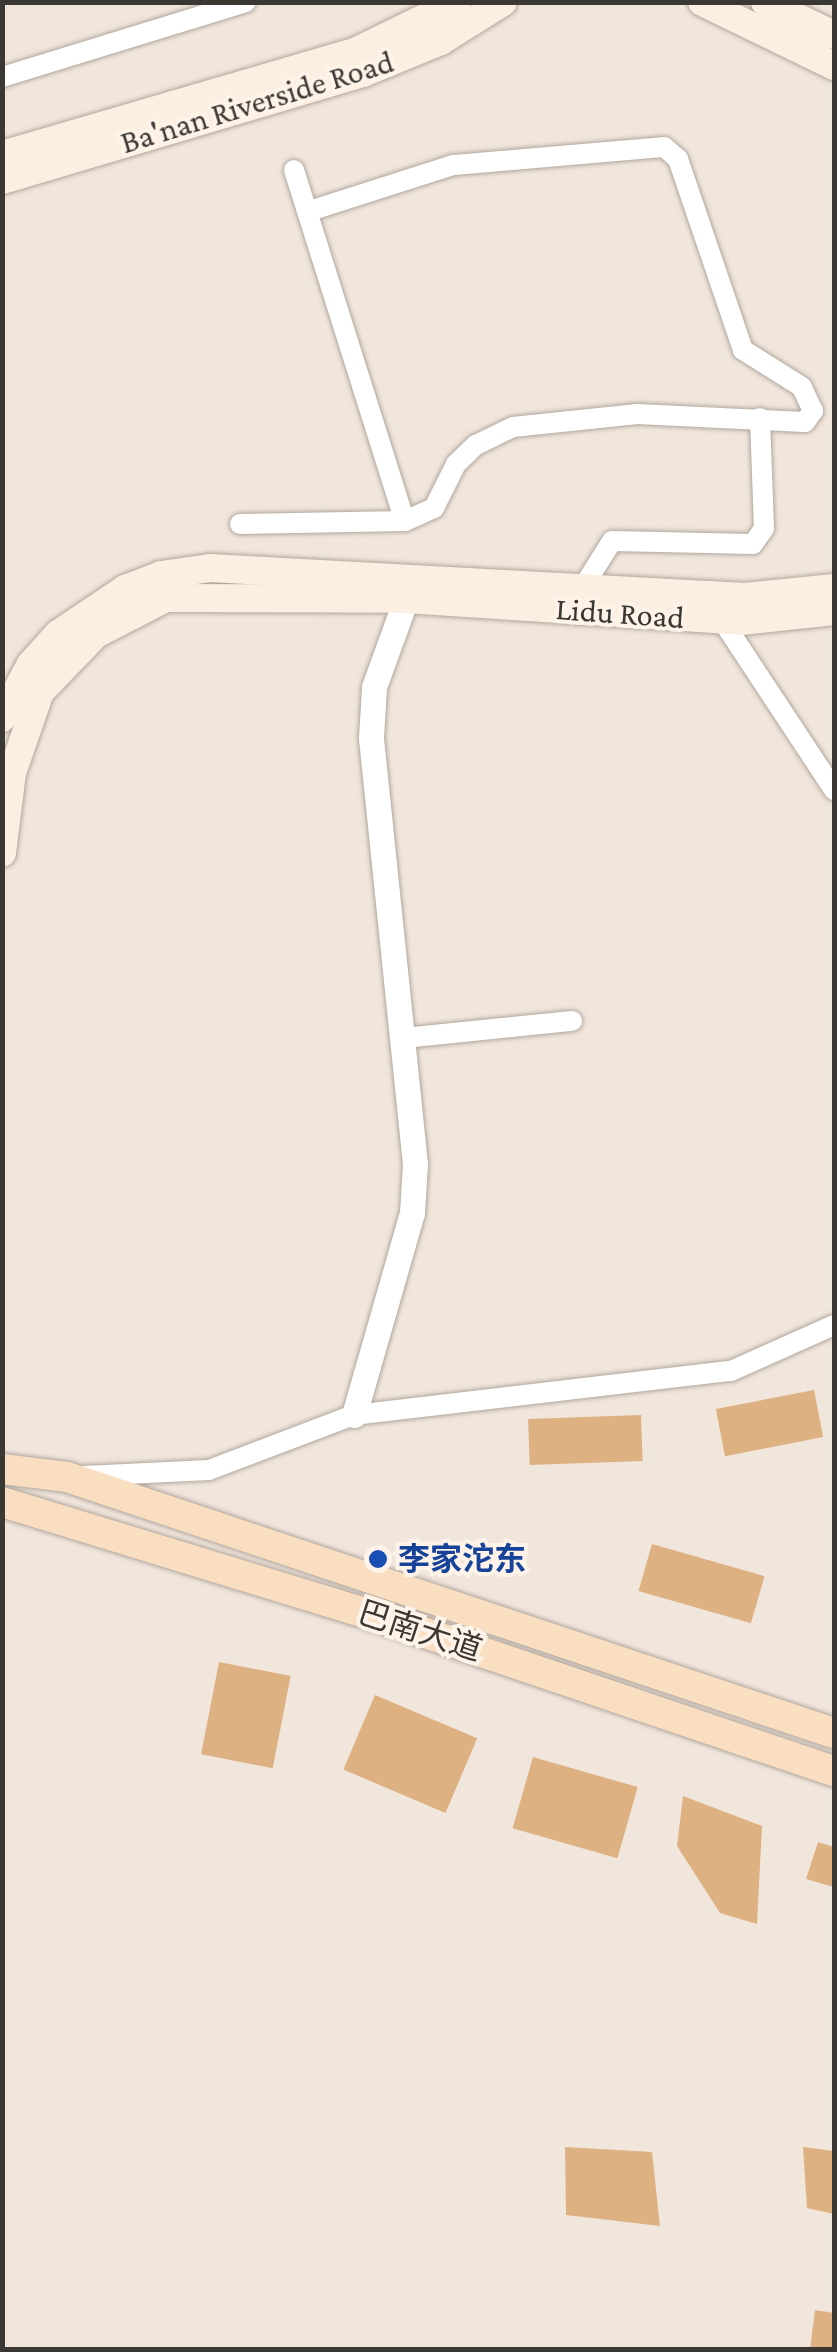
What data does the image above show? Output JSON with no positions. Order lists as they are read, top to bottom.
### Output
{
  "streets": {
    "main road": ["Ba'nan Riverside Road", "Lidu Road", "巴南大道"]
  },
  "places": ["李家沱东"]
}
